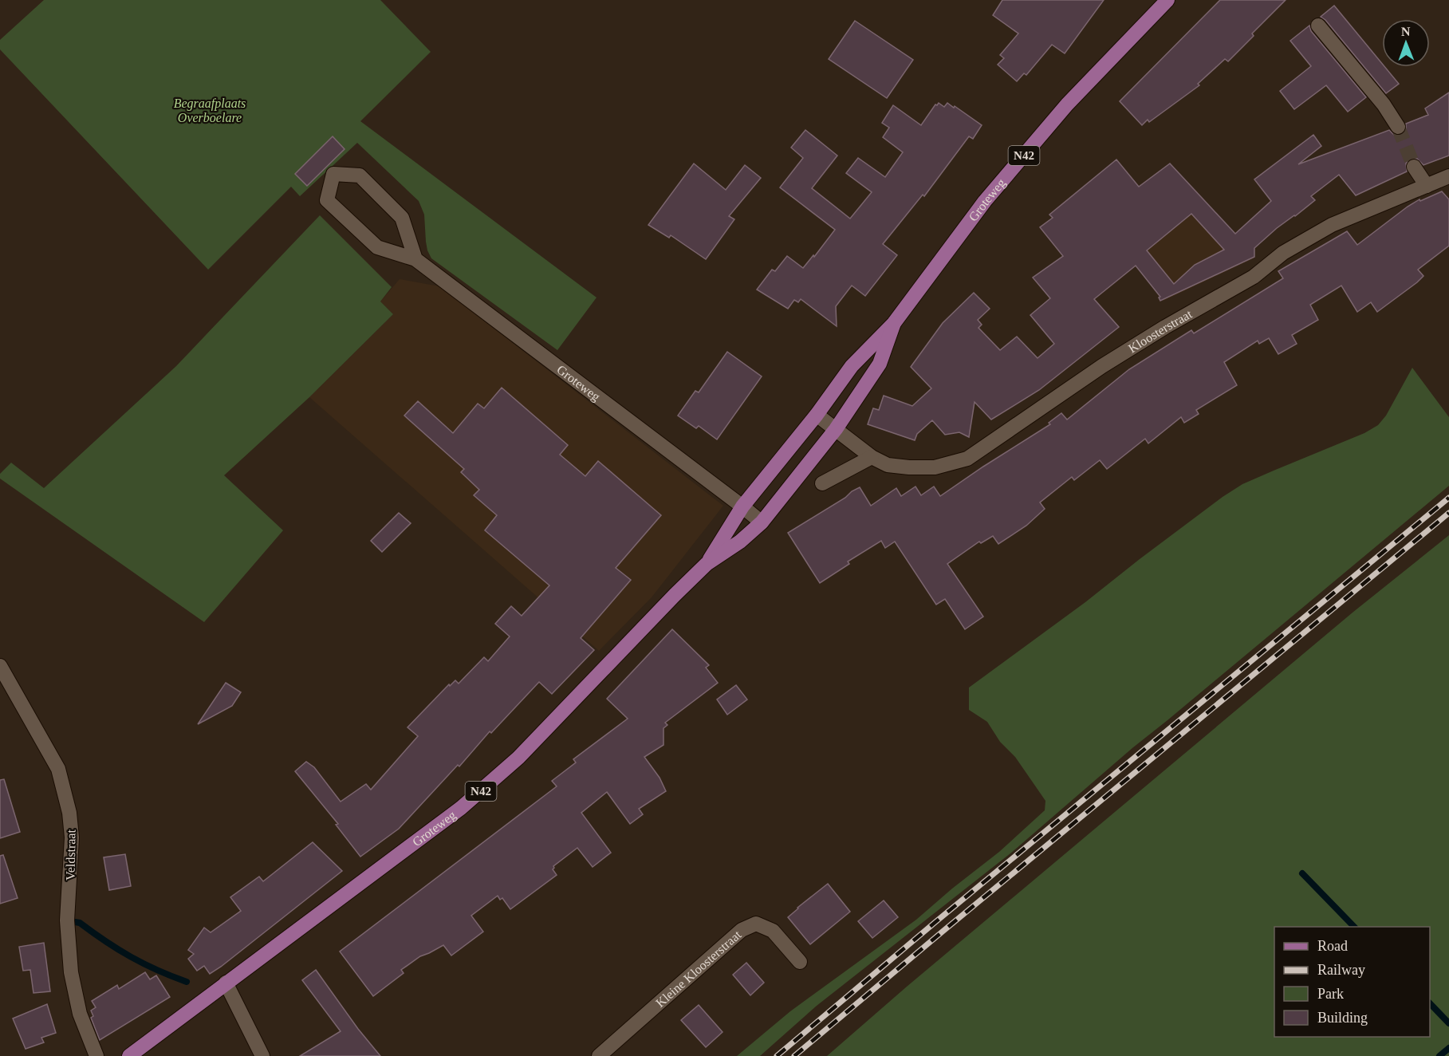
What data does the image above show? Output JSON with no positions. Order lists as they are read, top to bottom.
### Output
{
  "streets": {
    "main road": ["N42", "Groteweg"],
    "street": ["Kloosterstraat", "Veldstraat", "Kleine Kloosterstraat"]
  },
  "crossings": [
    ["Groteweg", "Kloosterstraat"]
  ],
  "parks": ["Begraafplaats Overboelare"],
  "legend": [
    "Road",
    "Railway",
    "Park",
    "Building"
  ],
  "north": "top"
}
